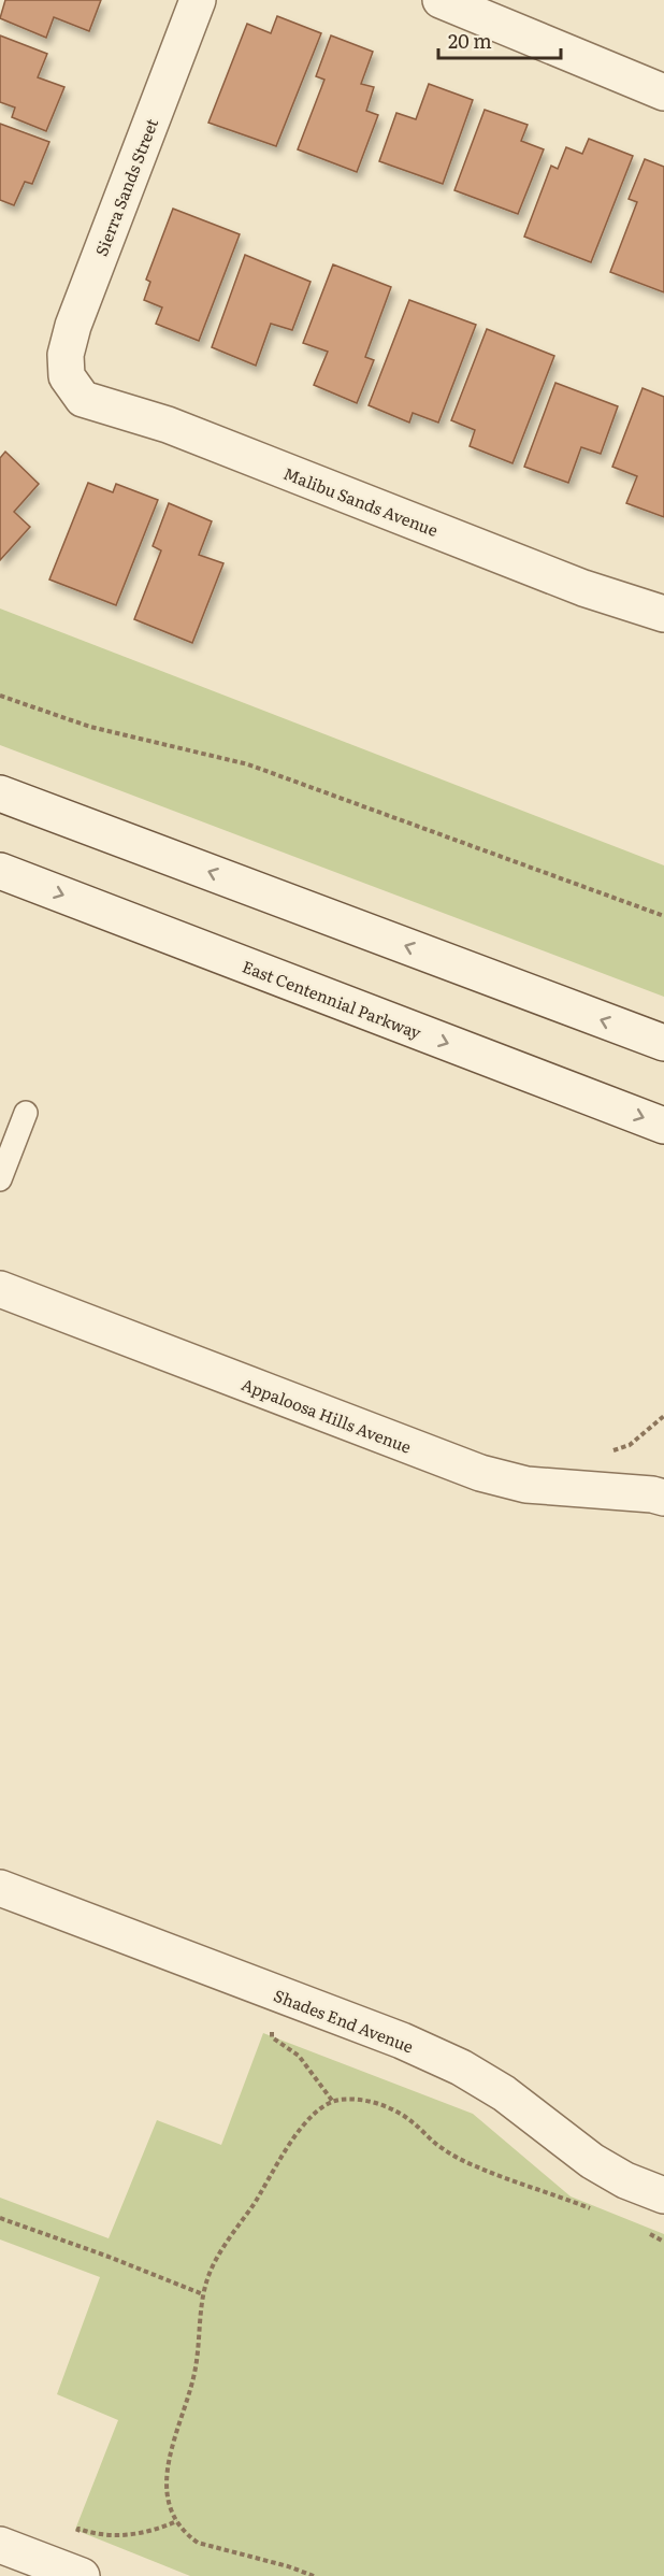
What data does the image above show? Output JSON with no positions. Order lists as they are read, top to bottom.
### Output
{
  "streets": {
    "street": [
      "Sierra Sands Street",
      "Malibu Sands Avenue",
      "East Centennial Parkway",
      "Appaloosa Hills Avenue",
      "Shades End Avenue"
    ]
  },
  "crossings": [
    ["Sierra Sands Street", "Malibu Sands Avenue"]
  ],
  "scale_bar": "20 m"
}
